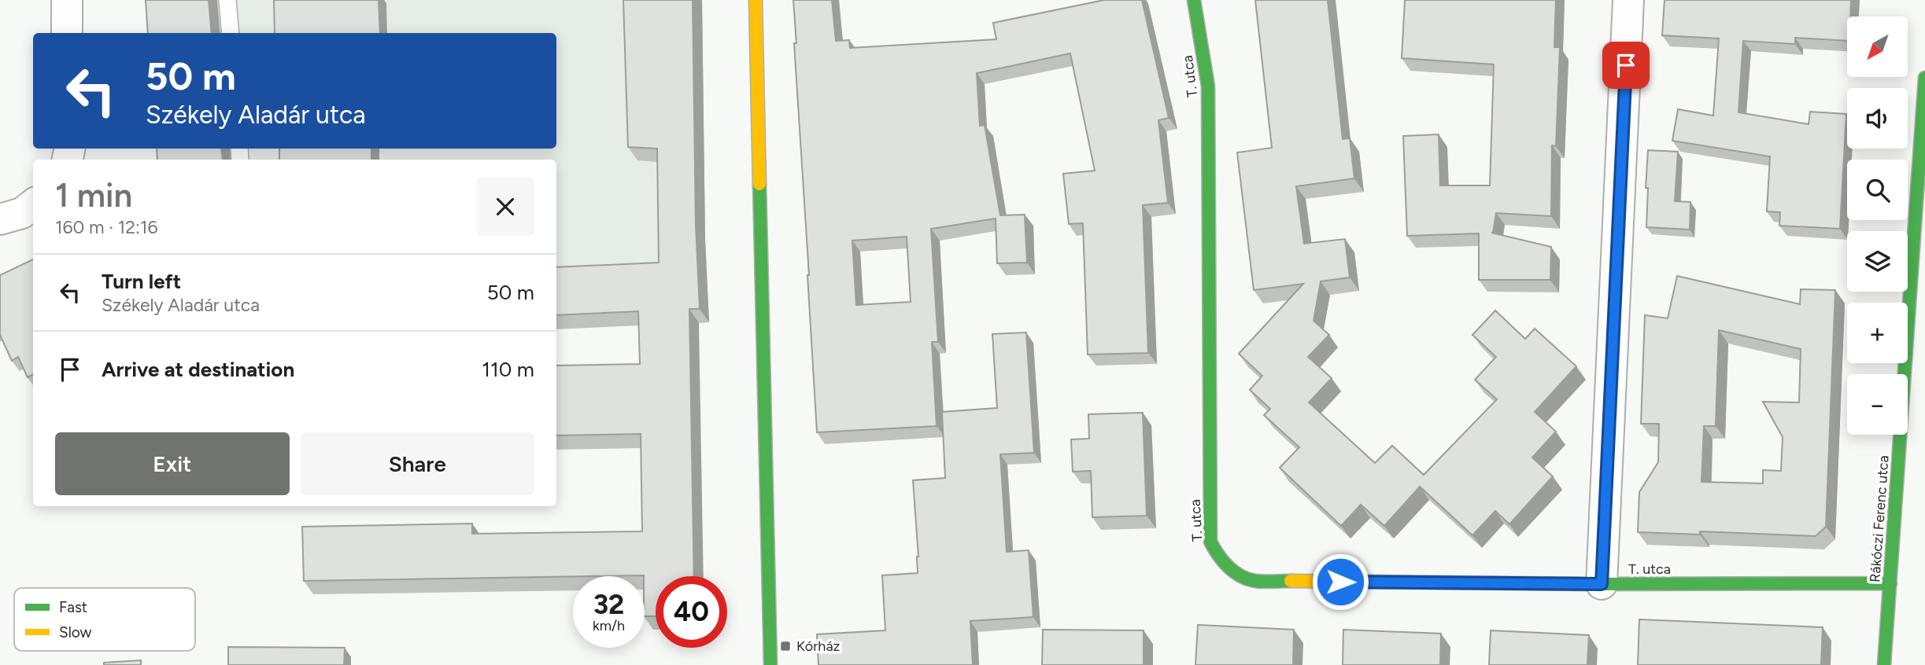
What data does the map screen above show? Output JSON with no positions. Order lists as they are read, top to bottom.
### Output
{
  "streets": {
    "street": ["T. utca", "Rákóczi Ferenc utca"]
  },
  "crossings": [
    ["T. utca", "Rákóczi Ferenc utca"]
  ],
  "places": {
    "transit": ["Kórház"]
  },
  "legend": ["Fast", "Slow"],
  "north": "bottom left",
  "page": {
    "map_buttons": ["+", "−"],
    "turn": ["50 m", "Székely Aladár utca"],
    "heading": ["1 min", "160 m · 12:16"],
    "list": [
      {
        "name": "Turn left",
        "note": "Székely Aladár utca",
        "value": "50 m"
      },
      {
        "name": "Arrive at destination",
        "value": "110 m"
      }
    ],
    "buttons": ["Exit", "Share"],
    "speed": "32 km/h",
    "limit": "40"
  }
}
